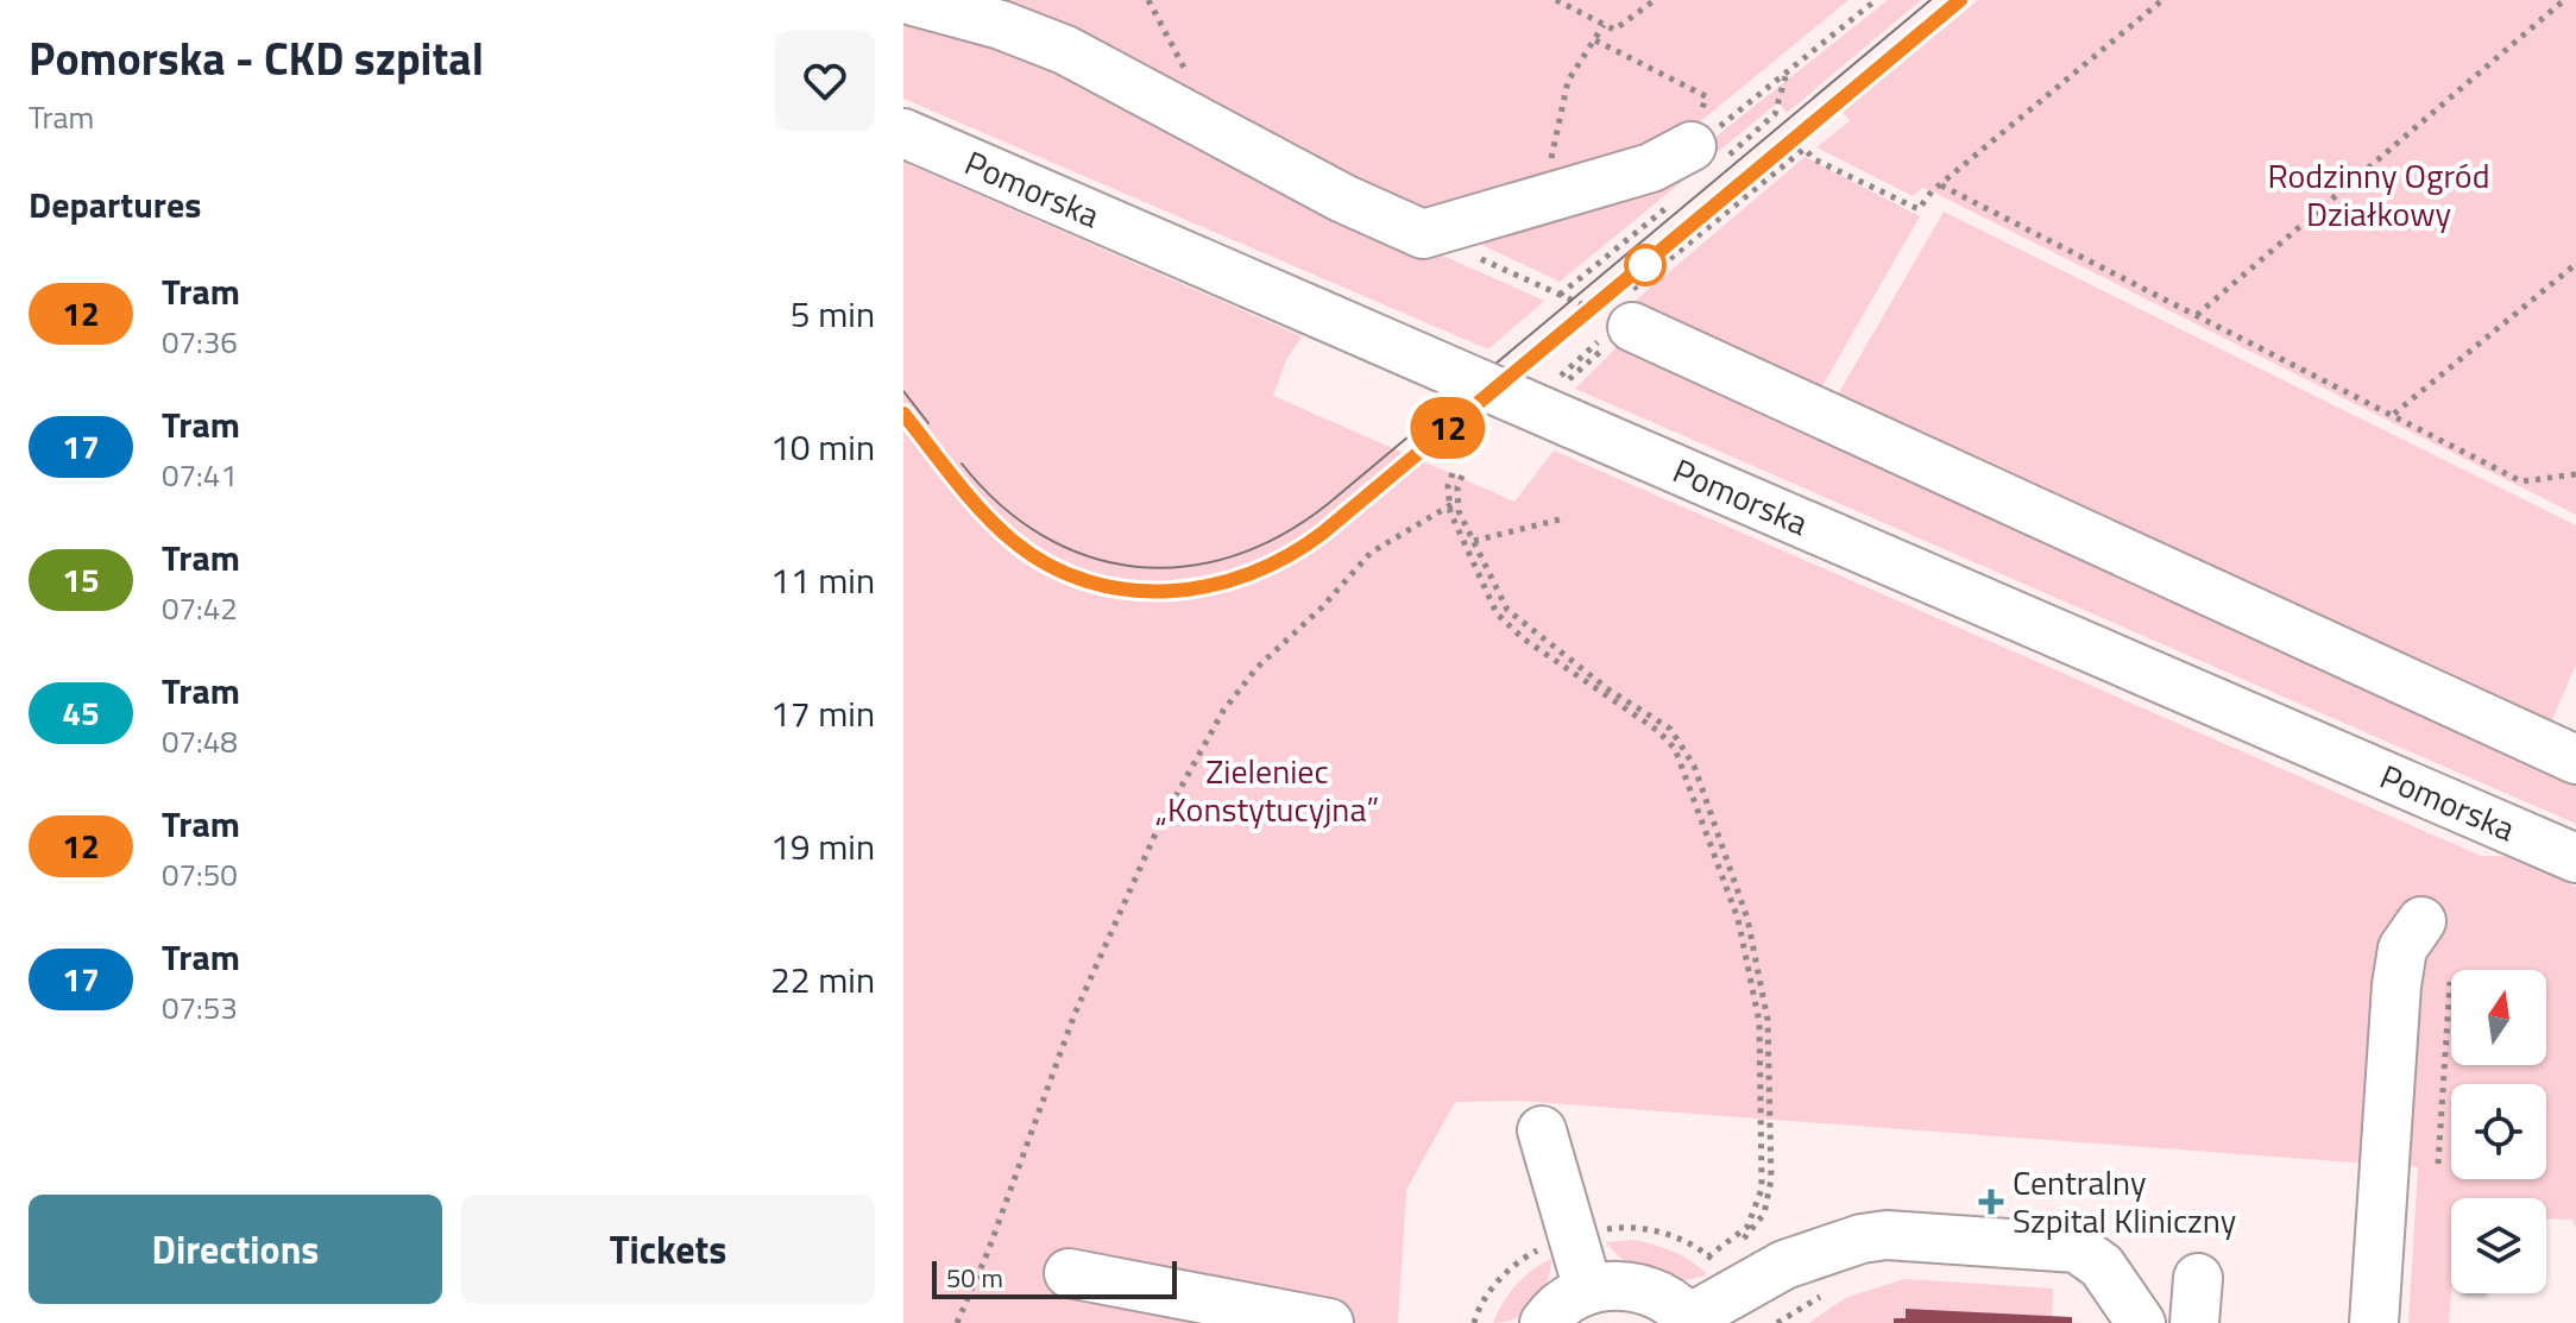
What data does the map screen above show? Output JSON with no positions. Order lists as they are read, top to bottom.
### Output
{
  "streets": {
    "street": ["Pomorska"]
  },
  "parks": ["Rodzinny Ogród Działkowy", "Zieleniec „Konstytucyjna”"],
  "places": {
    "health": ["Centralny Szpital Kliniczny"]
  },
  "lines": ["tram line 12"],
  "scale_bar": "50 m",
  "north": "top",
  "page": {
    "heading": [
      ["Pomorska - CKD szpital", "Tram"],
      "Departures"
    ],
    "on_map": "12",
    "list": [
      {
        "mark": "12",
        "name": "Tram",
        "note": "07:36",
        "value": "5 min"
      },
      {
        "mark": "17",
        "name": "Tram",
        "note": "07:41",
        "value": "10 min"
      },
      {
        "mark": "15",
        "name": "Tram",
        "note": "07:42",
        "value": "11 min"
      },
      {
        "mark": "45",
        "name": "Tram",
        "note": "07:48",
        "value": "17 min"
      },
      {
        "mark": "12",
        "name": "Tram",
        "note": "07:50",
        "value": "19 min"
      },
      {
        "mark": "17",
        "name": "Tram",
        "note": "07:53",
        "value": "22 min"
      }
    ],
    "buttons": ["Directions", "Tickets"],
    "scale": "50 m"
  }
}
